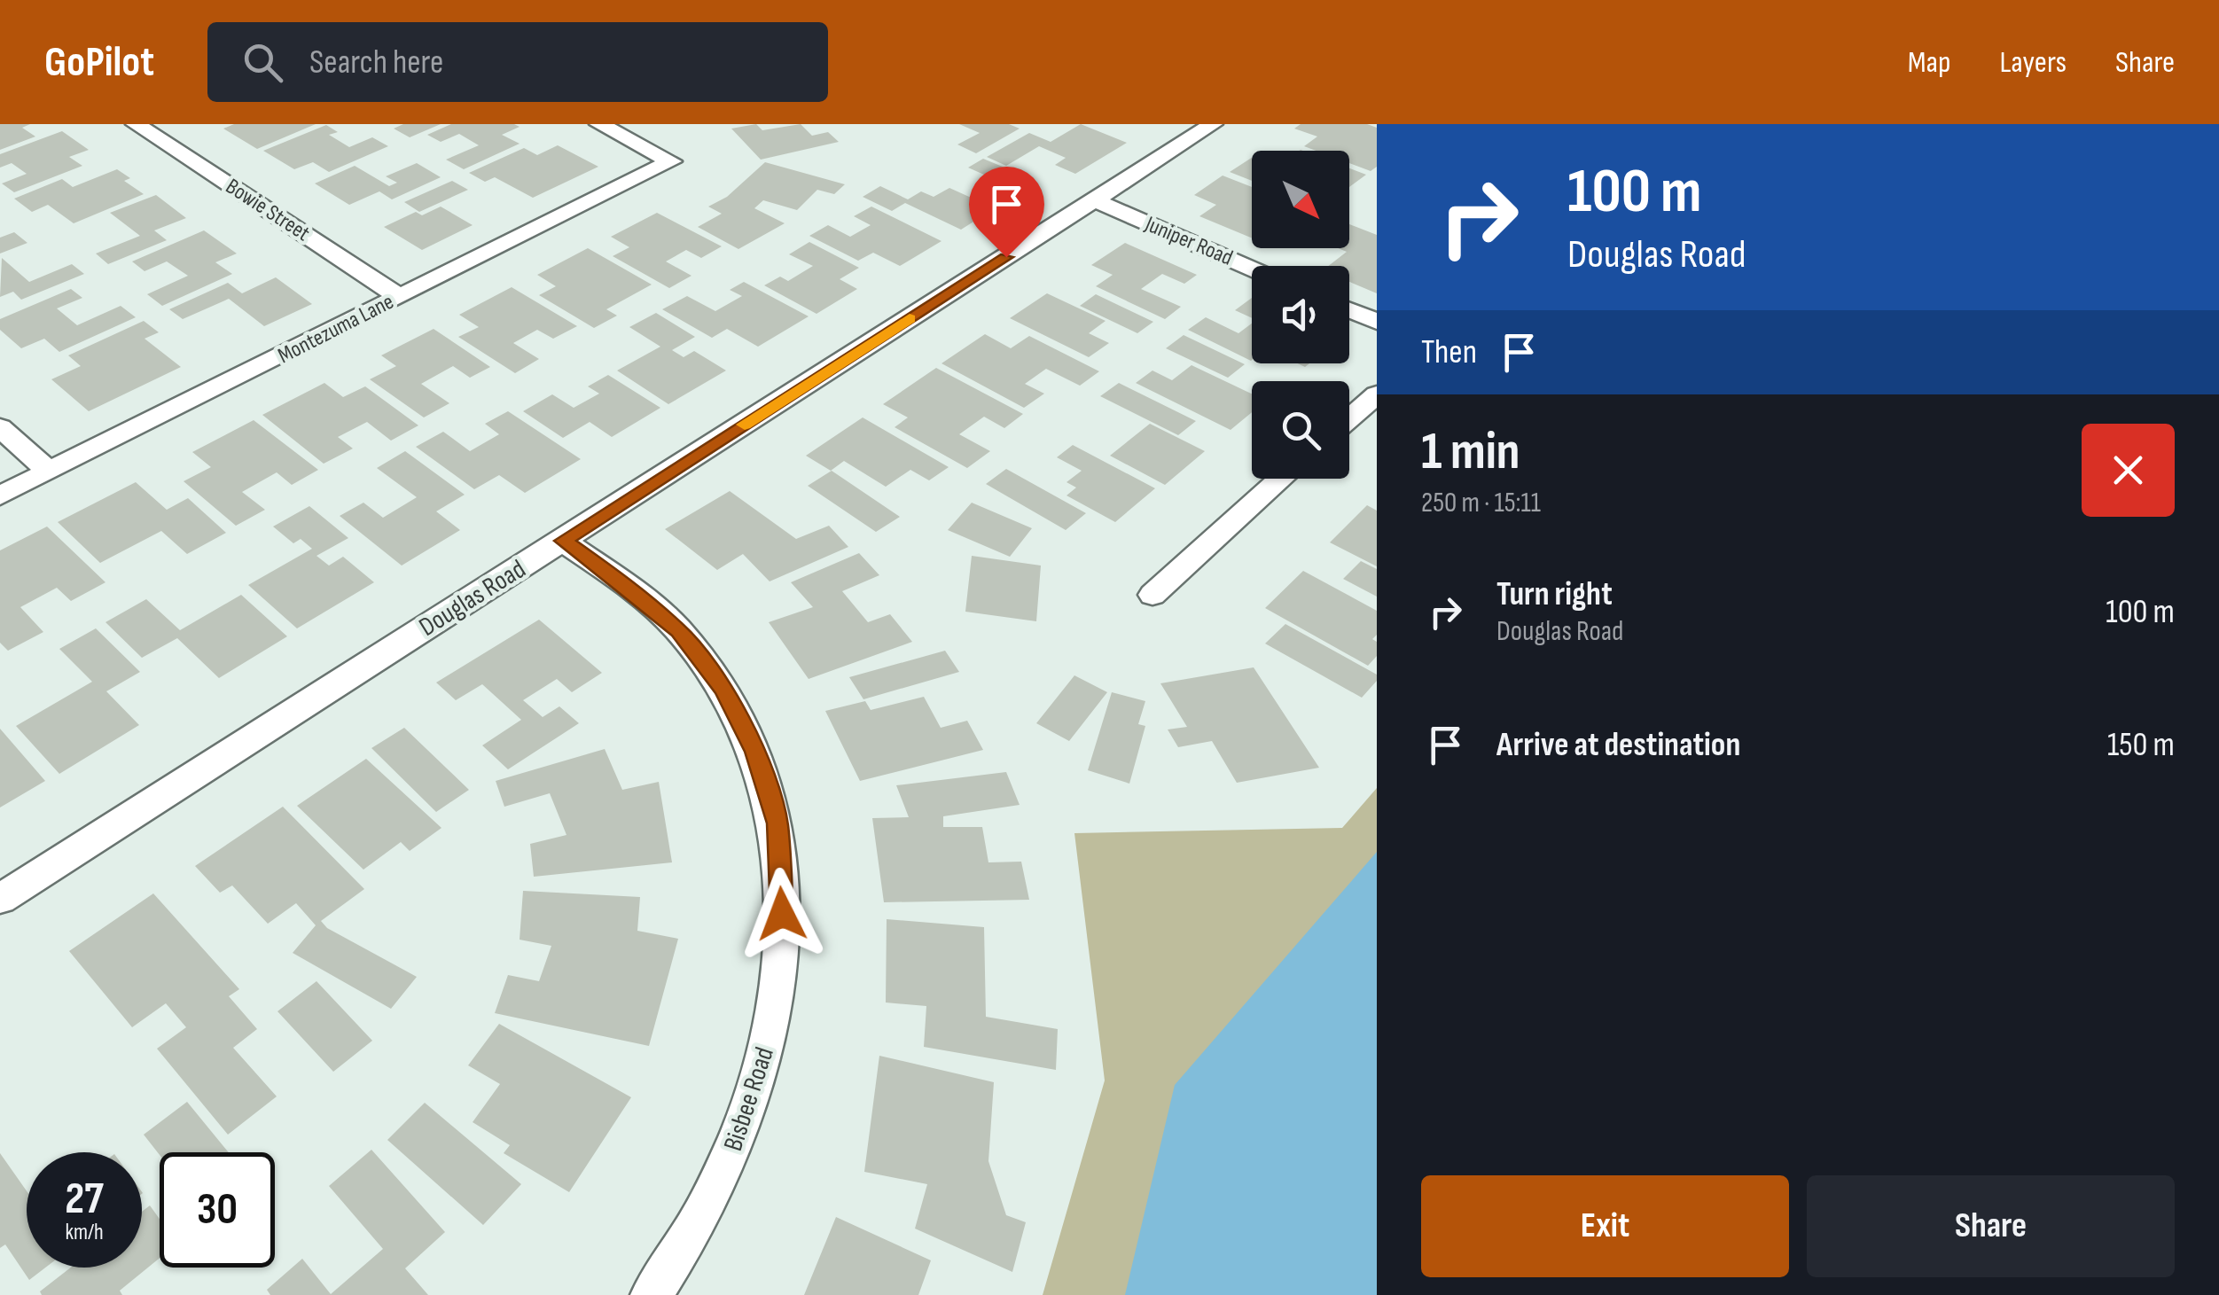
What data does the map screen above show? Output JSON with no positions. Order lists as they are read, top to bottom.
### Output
{
  "streets": {
    "street": [
      "Bowie Street",
      "Juniper Road",
      "Montezuma Lane",
      "Douglas Road",
      "Bisbee Road"
    ]
  },
  "crossings": [
    ["Bowie Street", "Montezuma Lane"],
    ["Juniper Road", "Douglas Road"],
    ["Douglas Road", "Bisbee Road"]
  ],
  "north": "bottom right",
  "page": {
    "header": "GoPilot",
    "search": "Search here",
    "nav": ["Map", "Layers", "Share"],
    "turn": ["100 m", "Douglas Road"],
    "then": "Then",
    "heading": ["1 min", "250 m · 15:11"],
    "list": [
      {
        "name": "Turn right",
        "note": "Douglas Road",
        "value": "100 m"
      },
      {
        "name": "Arrive at destination",
        "value": "150 m"
      }
    ],
    "speed": "27 km/h",
    "limit": "30",
    "buttons": ["Exit", "Share"]
  }
}
